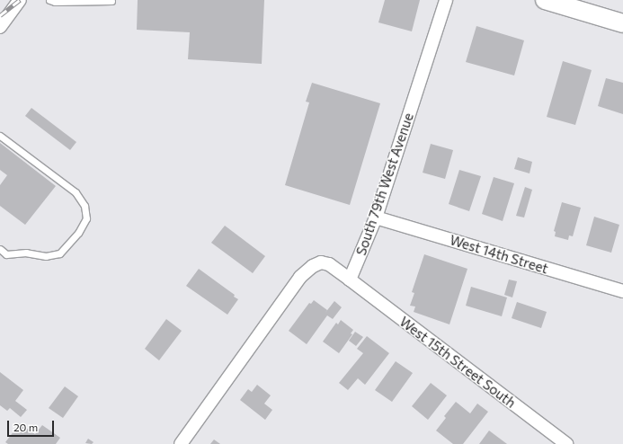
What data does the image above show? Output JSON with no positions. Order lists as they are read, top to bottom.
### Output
{
  "streets": {
    "street": ["South 79th West Avenue", "West 14th Street", "West 15th Street South"]
  },
  "crossings": [
    ["South 79th West Avenue", "West 14th Street"],
    ["South 79th West Avenue", "West 15th Street South"]
  ],
  "scale_bar": "20 m"
}
